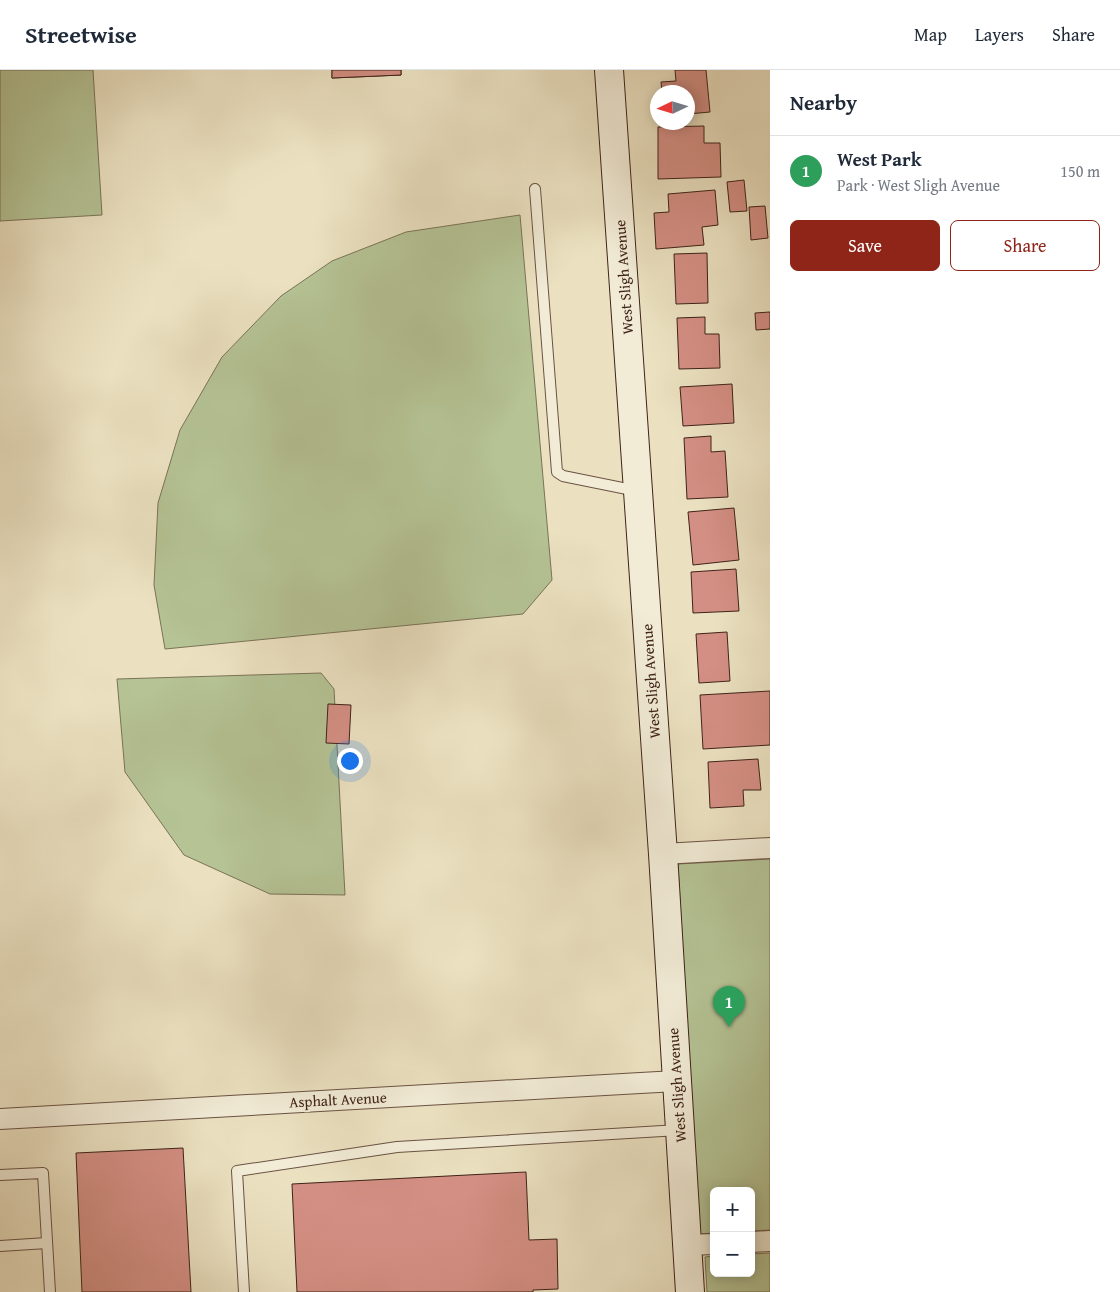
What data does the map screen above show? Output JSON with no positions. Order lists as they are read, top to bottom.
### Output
{
  "streets": {
    "main road": ["West Sligh Avenue"],
    "street": ["Asphalt Avenue"]
  },
  "crossings": [
    ["West Sligh Avenue", "Asphalt Avenue"]
  ],
  "north": "left",
  "page": {
    "header": "Streetwise",
    "nav": ["Map", "Layers", "Share"],
    "heading": "Nearby",
    "list": [
      {
        "mark": "1",
        "name": "West Park",
        "note": "Park · West Sligh Avenue",
        "value": "150 m"
      }
    ],
    "buttons": ["Save", "Share"],
    "pins": "1",
    "map_buttons": ["+", "−"]
  }
}
